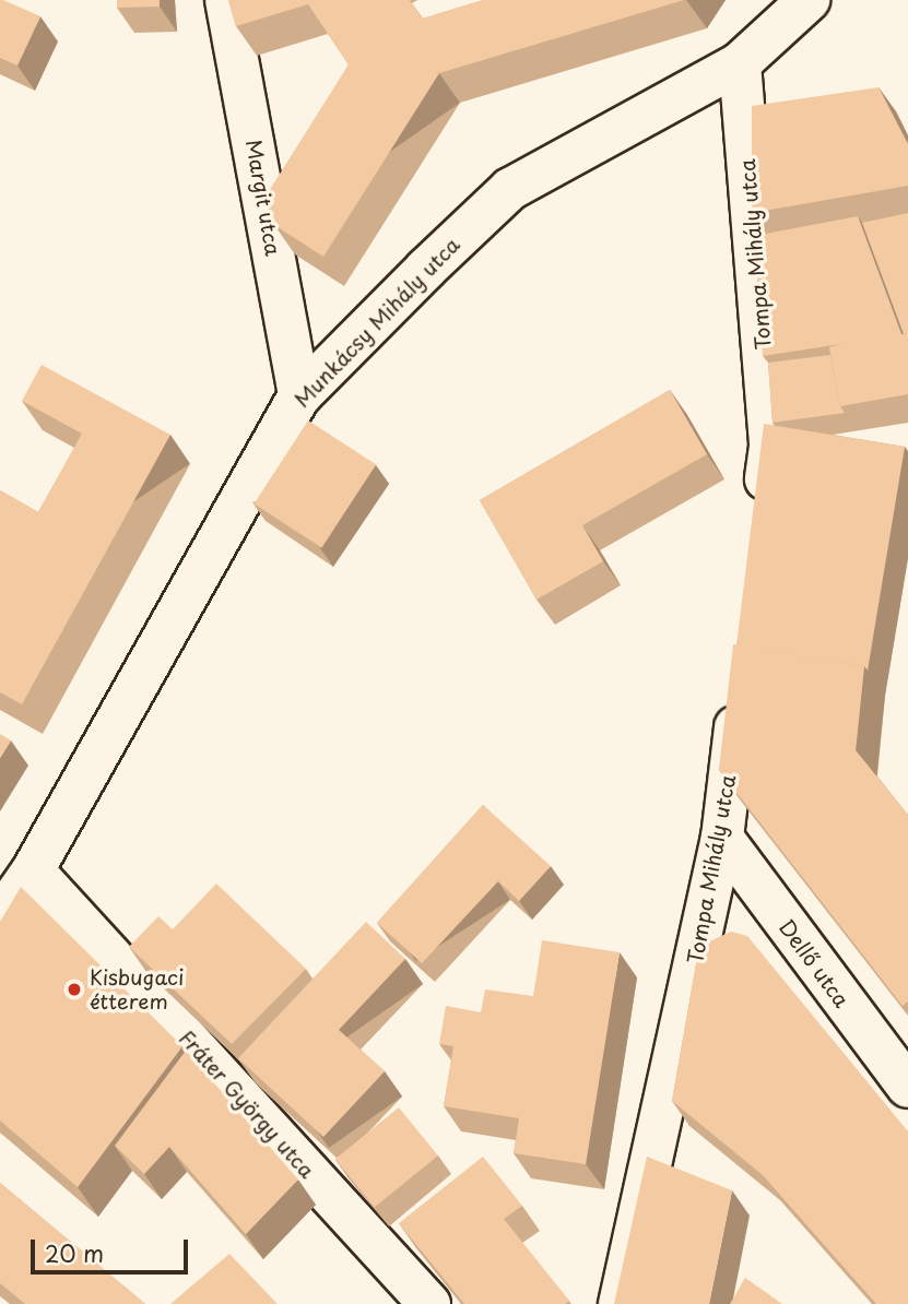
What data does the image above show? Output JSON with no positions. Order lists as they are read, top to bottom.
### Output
{
  "streets": {
    "street": [
      "Margit utca",
      "Tompa Mihály utca",
      "Munkácsy Mihály utca",
      "Dellő utca",
      "Fráter György utca"
    ]
  },
  "crossings": [
    ["Margit utca", "Munkácsy Mihály utca"],
    ["Tompa Mihály utca", "Munkácsy Mihály utca"],
    ["Tompa Mihály utca", "Dellő utca"],
    ["Munkácsy Mihály utca", "Fráter György utca"]
  ],
  "places": ["Kisbugaci étterem"],
  "scale_bar": "20 m"
}
